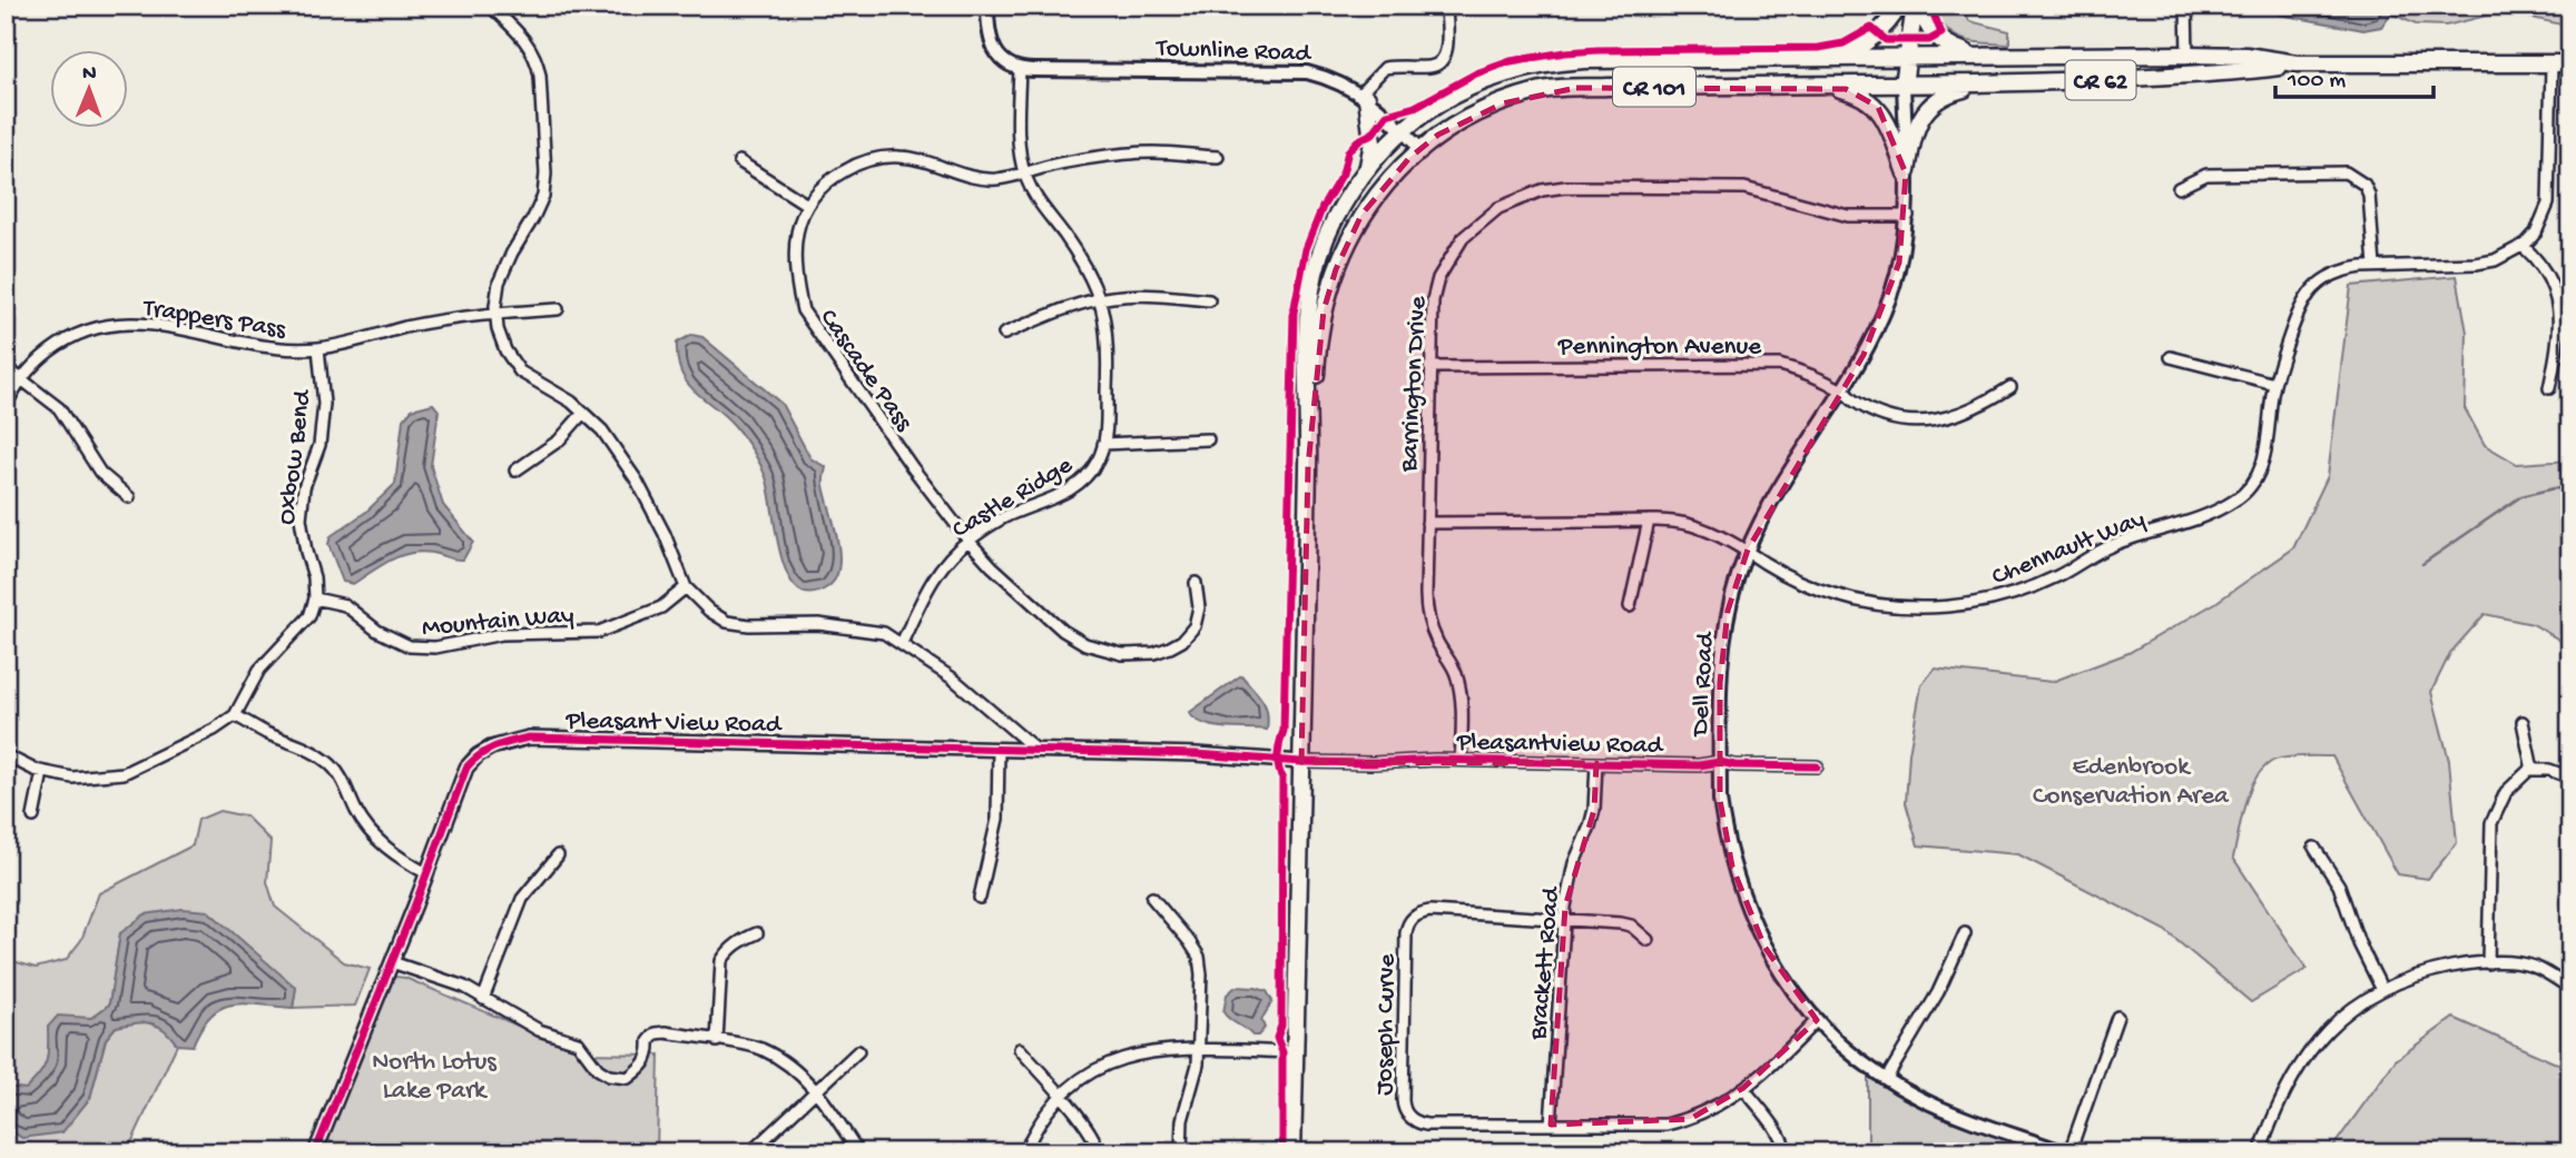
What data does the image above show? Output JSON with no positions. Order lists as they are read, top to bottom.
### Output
{
  "streets": {
    "main road": ["CR 62", "CR 101"],
    "street": [
      "Townline Road",
      "Trappers Pass",
      "Pennington Avenue",
      "Cascade Pass",
      "Barrington Drive",
      "Oxbow Bend",
      "Castle Ridge",
      "Chennault Way",
      "Mountain Way",
      "Dell Road",
      "Pleasant View Road",
      "Pleasantview Road",
      "Brackett Road",
      "Joseph Curve"
    ]
  },
  "crossings": [
    ["Townline Road", "CR 101"],
    ["Townline Road", "Castle Ridge"],
    ["CR 62", "CR 101"],
    ["CR 62", "Chennault Way"],
    ["CR 62", "Dell Road"],
    ["CR 101", "Dell Road"],
    ["Trappers Pass", "Oxbow Bend"],
    ["Pennington Avenue", "Barrington Drive"],
    ["Pennington Avenue", "Dell Road"],
    ["Cascade Pass", "Castle Ridge"],
    ["Barrington Drive", "Chennault Way"],
    ["Barrington Drive", "Dell Road"],
    ["Barrington Drive", "Pleasantview Road"],
    ["Oxbow Bend", "Mountain Way"],
    ["Chennault Way", "Dell Road"],
    ["Dell Road", "Pleasantview Road"],
    ["Dell Road", "Joseph Curve"],
    ["Pleasant View Road", "Pleasantview Road"],
    ["Pleasantview Road", "Brackett Road"],
    ["Brackett Road", "Joseph Curve"]
  ],
  "parks": ["Edenbrook Conservation Area", "North Lotus Lake Park"],
  "scale_bar": "100 m",
  "north": "top"
}
